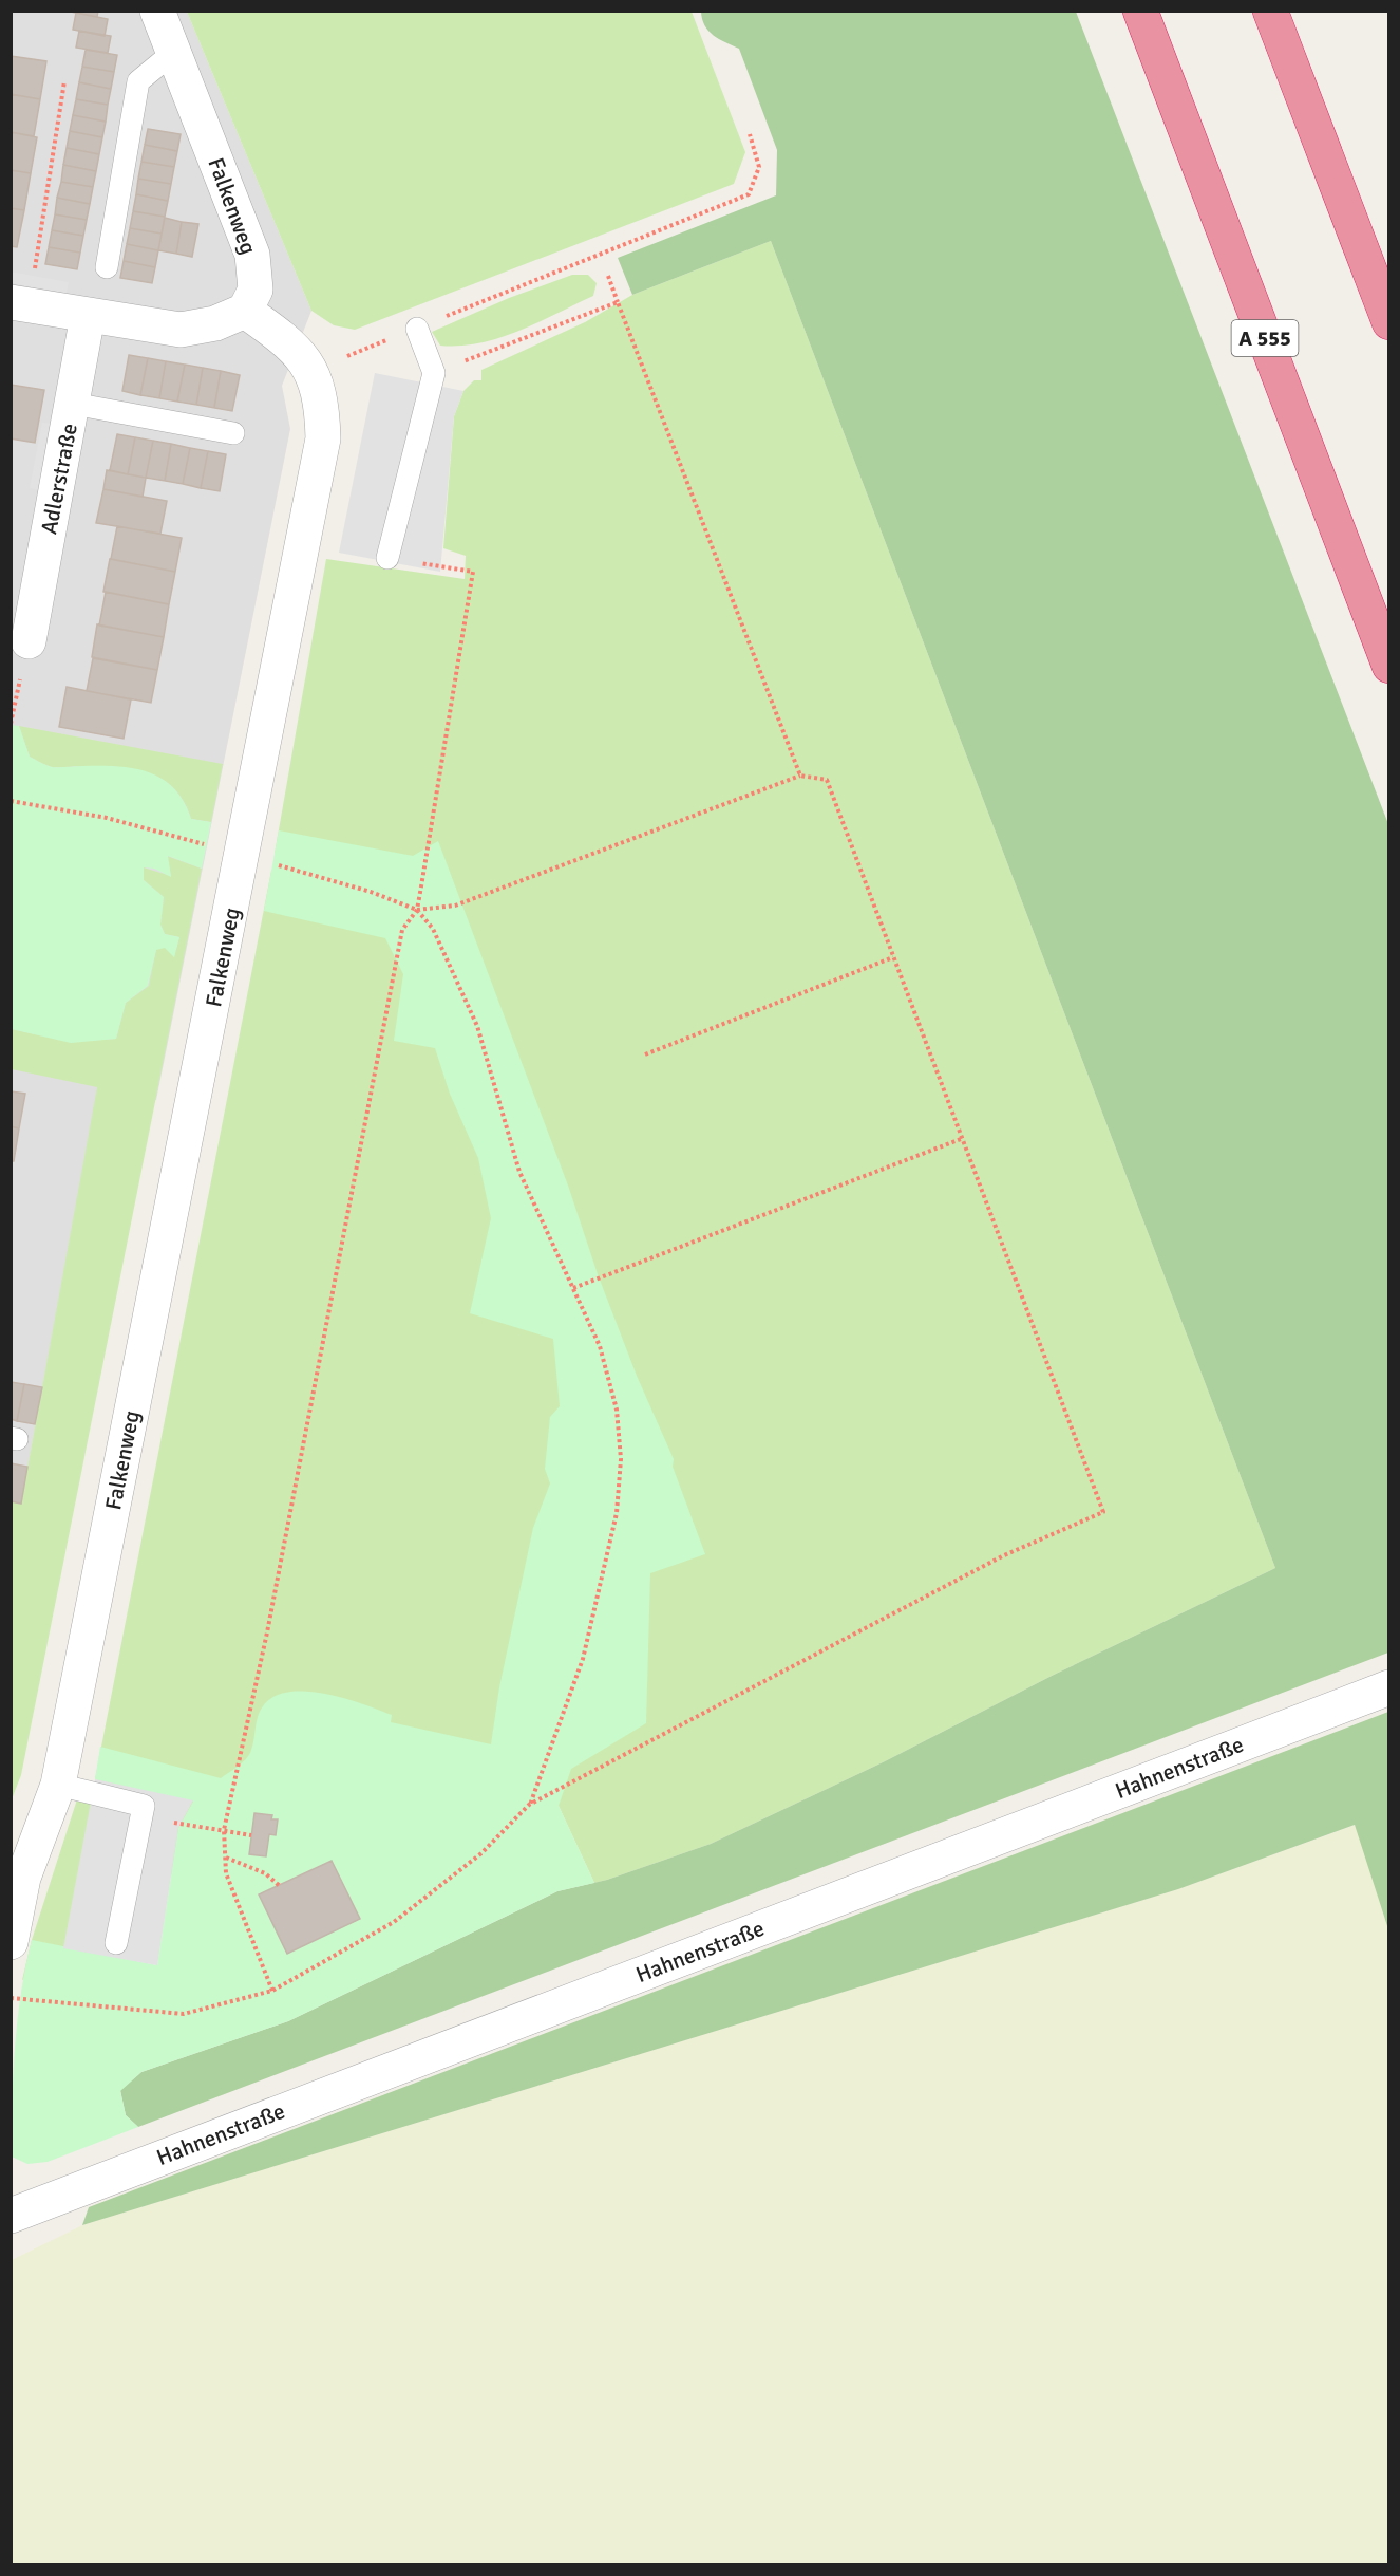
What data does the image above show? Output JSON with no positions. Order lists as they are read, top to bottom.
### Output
{
  "streets": {
    "highway": ["A 555"],
    "street": ["Falkenweg", "Adlerstraße", "Hahnenstraße"]
  }
}
